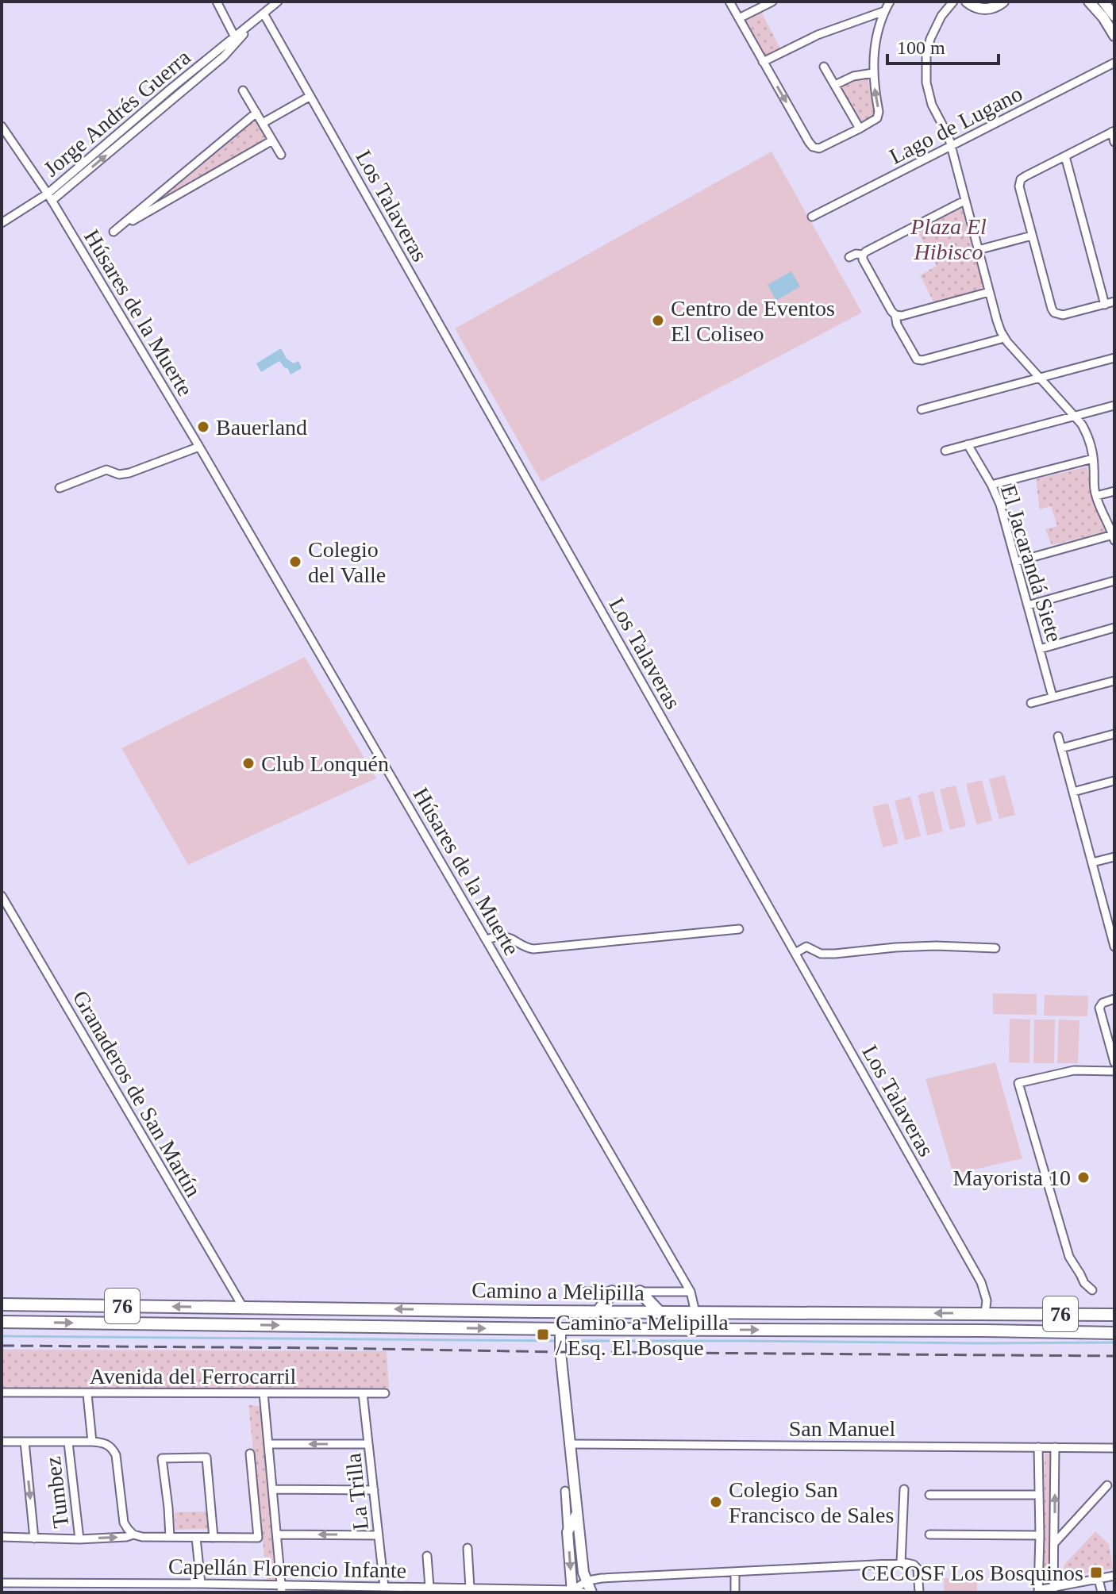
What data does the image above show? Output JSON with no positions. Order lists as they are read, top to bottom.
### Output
{
  "streets": {
    "main road": ["Camino a Melipilla", "76"],
    "street": [
      "Jorge Andrés Guerra",
      "Lago de Lugano",
      "Los Talaveras",
      "Húsares de la Muerte",
      "El Jacarandá Siete",
      "Granaderos de San Martín",
      "Avenida del Ferrocarril",
      "San Manuel",
      "La Trilla",
      "Tumbez",
      "Capellán Florencio Infante"
    ]
  },
  "crossings": [
    ["Jorge Andrés Guerra", "Los Talaveras"],
    ["Jorge Andrés Guerra", "Húsares de la Muerte"],
    ["Los Talaveras", "Camino a Melipilla"],
    ["Húsares de la Muerte", "Camino a Melipilla"],
    ["Granaderos de San Martín", "Camino a Melipilla"],
    ["Avenida del Ferrocarril", "La Trilla"],
    ["La Trilla", "Capellán Florencio Infante"]
  ],
  "parks": ["Plaza El Hibisco"],
  "places": {
    "other": [
      "Centro de Eventos El Coliseo",
      "Bauerland",
      "Colegio del Valle",
      "Club Lonquén",
      "Mayorista 10",
      "Colegio San Francisco de Sales"
    ],
    "transit": ["Camino a Melipilla / Esq. El Bosque", "CECOSF Los Bosquinos"]
  },
  "scale_bar": "100 m"
}
